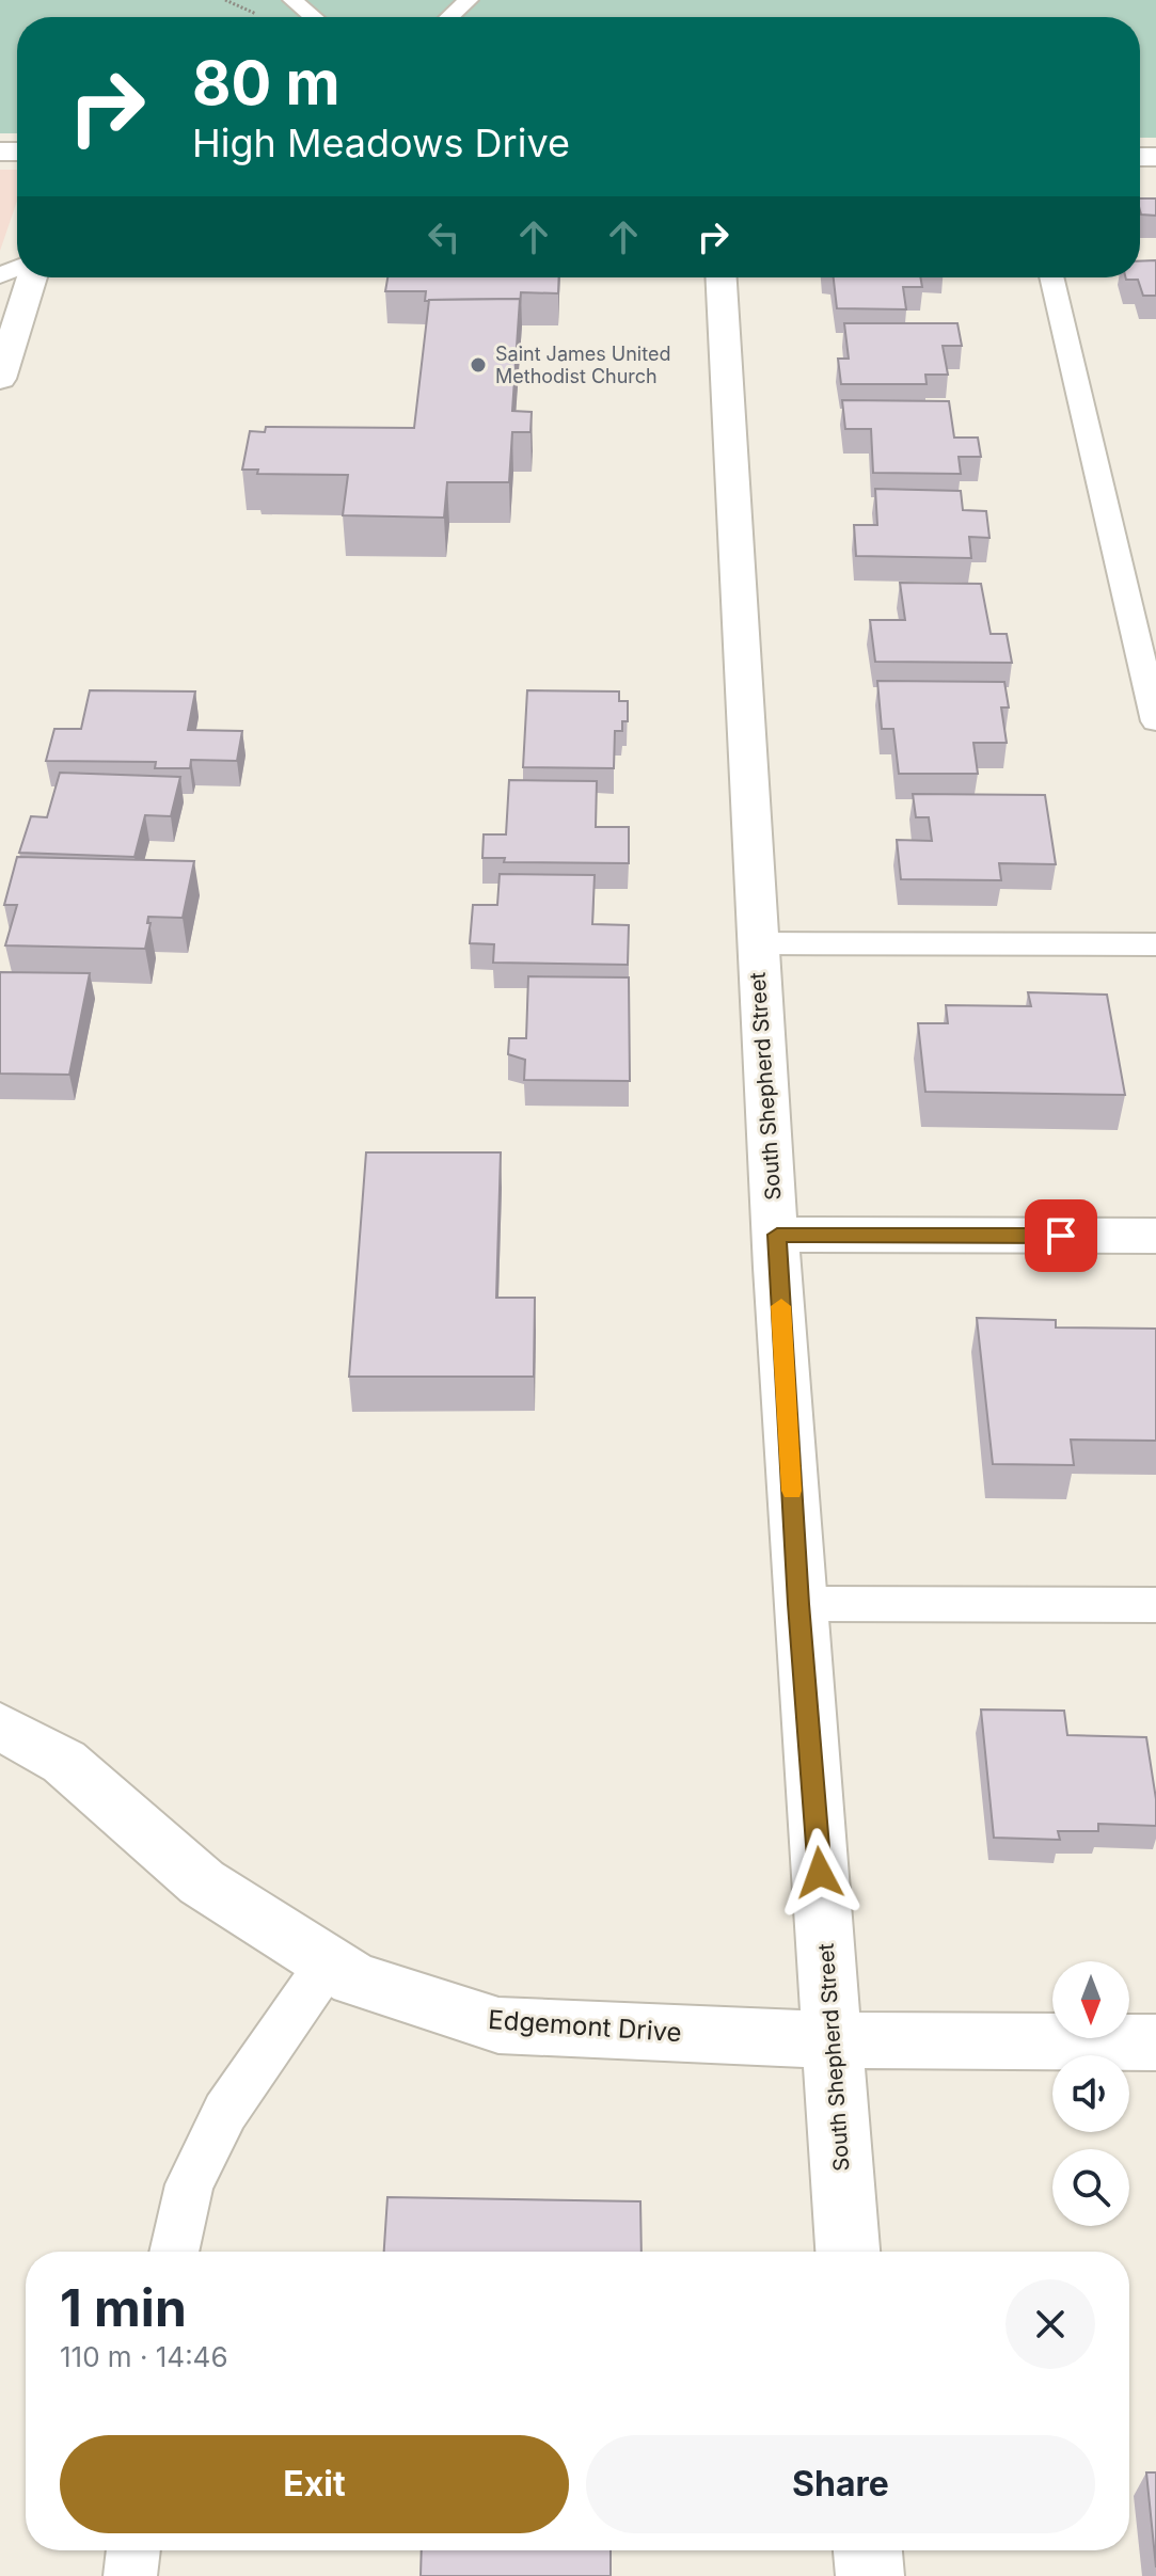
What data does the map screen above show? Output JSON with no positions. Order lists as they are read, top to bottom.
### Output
{
  "streets": {
    "street": ["South Shepherd Street", "Edgemont Drive"]
  },
  "crossings": [
    ["South Shepherd Street", "Edgemont Drive"]
  ],
  "places": ["Saint James United Methodist Church"],
  "north": "bottom",
  "page": {
    "turn": ["80 m", "High Meadows Drive"],
    "heading": ["1 min", "110 m · 14:46"],
    "buttons": ["Exit", "Share"]
  }
}
